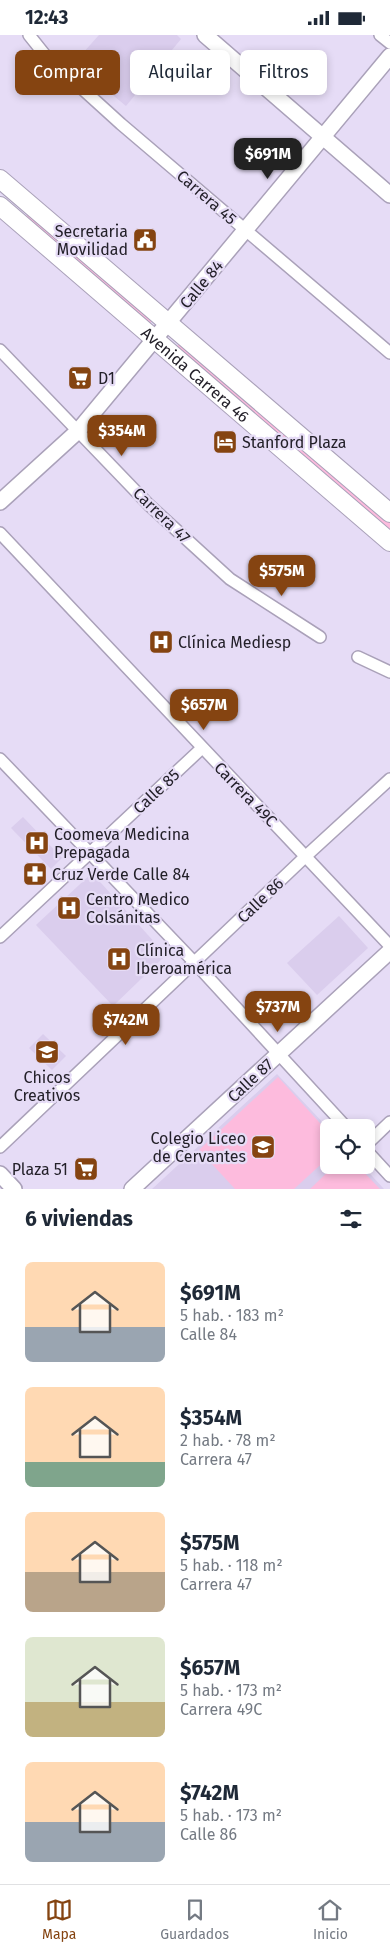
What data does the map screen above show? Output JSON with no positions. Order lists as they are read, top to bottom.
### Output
{
  "streets": {
    "main road": ["Avenida Carrera 46"],
    "street": [
      "Carrera 45",
      "Calle 84",
      "Carrera 47",
      "Calle 85",
      "Carrera 49C",
      "Calle 86",
      "Calle 87"
    ]
  },
  "crossings": [
    ["Carrera 45", "Calle 84"],
    ["Calle 84", "Avenida Carrera 46"],
    ["Calle 84", "Carrera 47"],
    ["Calle 85", "Carrera 49C"],
    ["Carrera 49C", "Calle 86"]
  ],
  "places": {
    "public building": ["Secretaria Movilidad"],
    "supermarket": ["D1", "Plaza 51"],
    "hotel": ["Stanford Plaza"],
    "hospital": [
      "Clínica Mediesp",
      "Coomeva Medicina Prepagada",
      "Centro Medico Colsánitas",
      "Clínica Iberoamérica"
    ],
    "pharmacy": ["Cruz Verde Calle 84"],
    "school or university": ["Chicos Creativos", "Colegio Liceo de Cervantes"]
  },
  "page": {
    "status": "12:43",
    "chip": ["Comprar", "Alquilar", "Filtros"],
    "price": [
      "$691M",
      "$354M",
      "$575M",
      "$657M",
      "$737M",
      "$742M"
    ],
    "heading": "6 viviendas",
    "list": [
      {
        "name": "$691M",
        "note": "5 hab. · 183 m² · Calle 84"
      },
      {
        "name": "$354M",
        "note": "2 hab. · 78 m² · Carrera 47"
      },
      {
        "name": "$575M",
        "note": "5 hab. · 118 m² · Carrera 47"
      },
      {
        "name": "$657M",
        "note": "5 hab. · 173 m² · Carrera 49C"
      },
      {
        "name": "$742M",
        "note": "5 hab. · 173 m² · Calle 86"
      }
    ],
    "tabs": ["Mapa", "Guardados", "Inicio"]
  }
}
